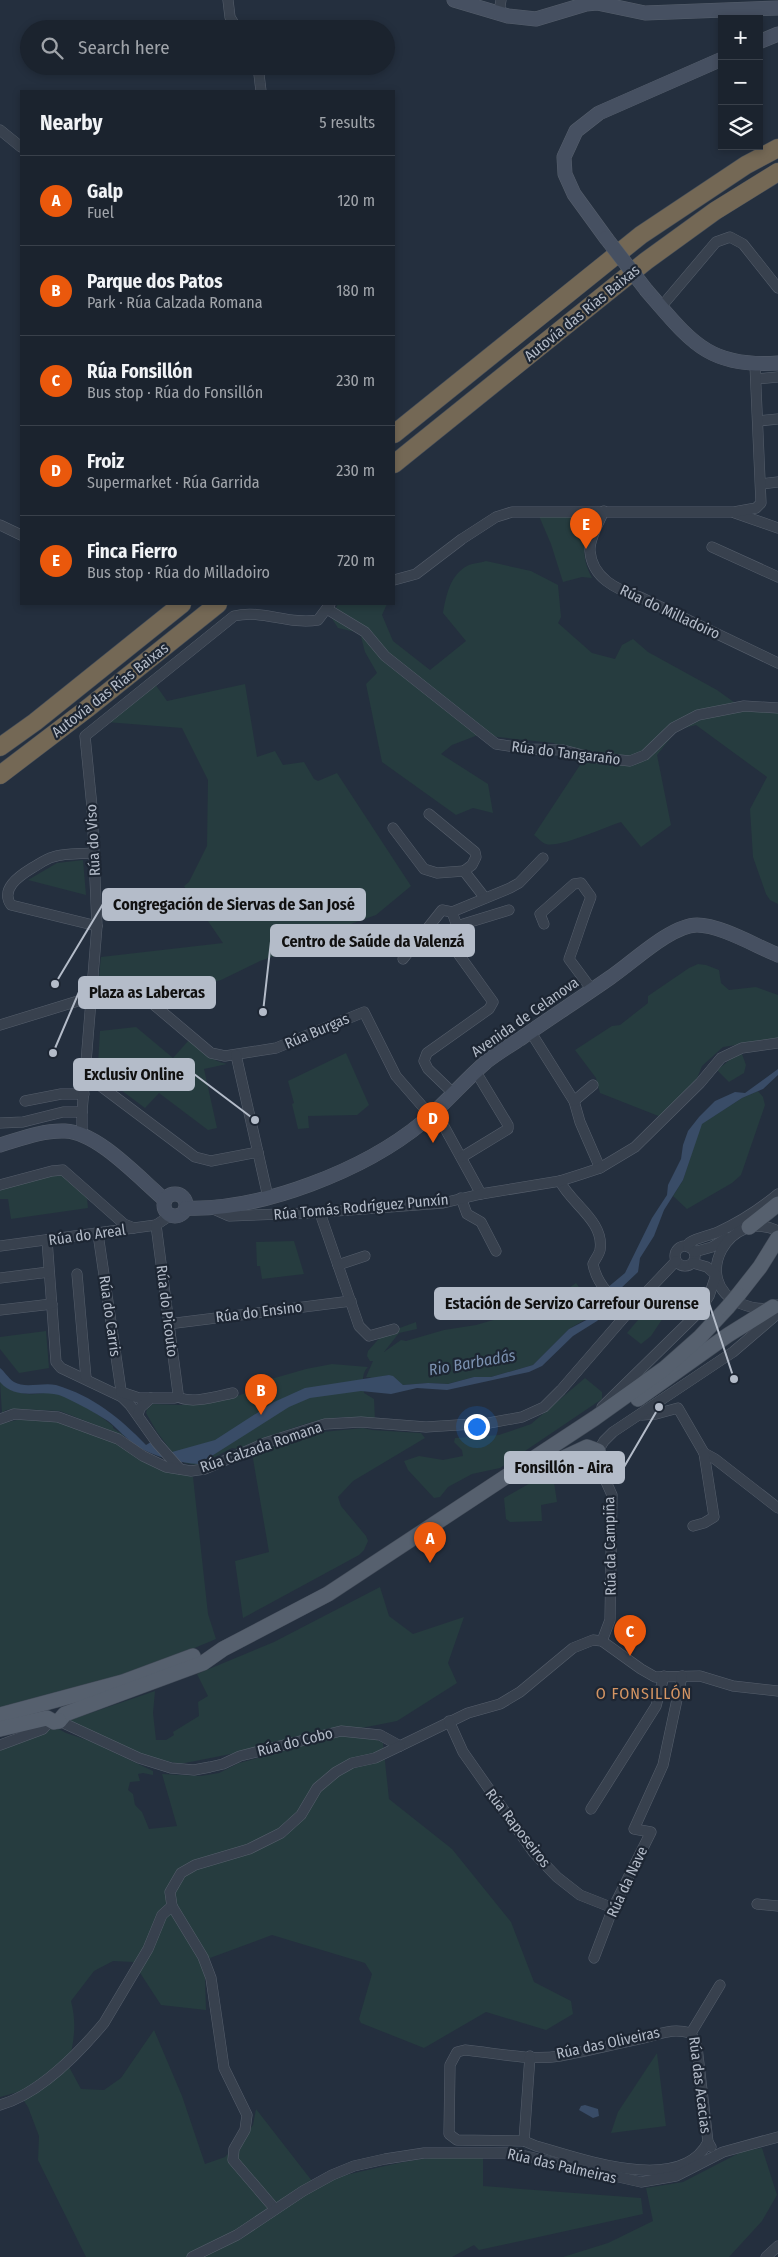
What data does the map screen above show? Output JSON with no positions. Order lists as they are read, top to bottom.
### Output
{
  "streets": {
    "highway": ["Autovía das Rías Baixas"],
    "street": [
      "Rúa do Milladoiro",
      "Rúa do Tangaraño",
      "Rúa do Viso",
      "Avenida de Celanova",
      "Rúa Burgas",
      "Rúa Tomás Rodríguez Punxín",
      "Rúa do Areal",
      "Rúa do Picouto",
      "Rúa do Ensino",
      "Rúa do Carris",
      "Rúa Calzada Romana",
      "Rúa da Campiña",
      "Rúa do Cobo",
      "Rúa Raposeiros",
      "Rúa da Nave",
      "Rúa das Oliveiras",
      "Rúa das Acacias",
      "Rúa das Palmeiras"
    ]
  },
  "crossings": [
    ["Rúa do Tangaraño", "Rúa do Viso"],
    ["Avenida de Celanova", "Rúa Burgas"],
    ["Avenida de Celanova", "Rúa Tomás Rodríguez Punxín"],
    ["Avenida de Celanova", "Rúa do Areal"],
    ["Rúa do Areal", "Rúa do Picouto"],
    ["Rúa do Areal", "Rúa do Carris"],
    ["Rúa do Picouto", "Rúa do Ensino"],
    ["Rúa Raposeiros", "Rúa da Nave"],
    ["Rúa das Oliveiras", "Rúa das Acacias"],
    ["Rúa das Oliveiras", "Rúa das Palmeiras"],
    ["Rúa das Acacias", "Rúa das Palmeiras"]
  ],
  "districts": ["O FONSILLÓN"],
  "water": ["Rio Barbadás"],
  "places": [
    "Congregación de Siervas de San José",
    "Centro de Saúde da Valenzá",
    "Plaza as Labercas",
    "Exclusiv Online",
    "Estación de Servizo Carrefour Ourense",
    "Fonsillón - Aira"
  ],
  "page": {
    "map_buttons": ["+", "−"],
    "search": "Search here",
    "heading": ["Nearby", "5 results"],
    "list": [
      {
        "mark": "A",
        "name": "Galp",
        "note": "Fuel",
        "value": "120 m"
      },
      {
        "mark": "B",
        "name": "Parque dos Patos",
        "note": "Park · Rúa Calzada Romana",
        "value": "180 m"
      },
      {
        "mark": "C",
        "name": "Rúa Fonsillón",
        "note": "Bus stop · Rúa do Fonsillón",
        "value": "230 m"
      },
      {
        "mark": "D",
        "name": "Froiz",
        "note": "Supermarket · Rúa Garrida",
        "value": "230 m"
      },
      {
        "mark": "E",
        "name": "Finca Fierro",
        "note": "Bus stop · Rúa do Milladoiro",
        "value": "720 m"
      }
    ],
    "pins": [
      "E",
      "D",
      "B",
      "A",
      "C"
    ]
  }
}
